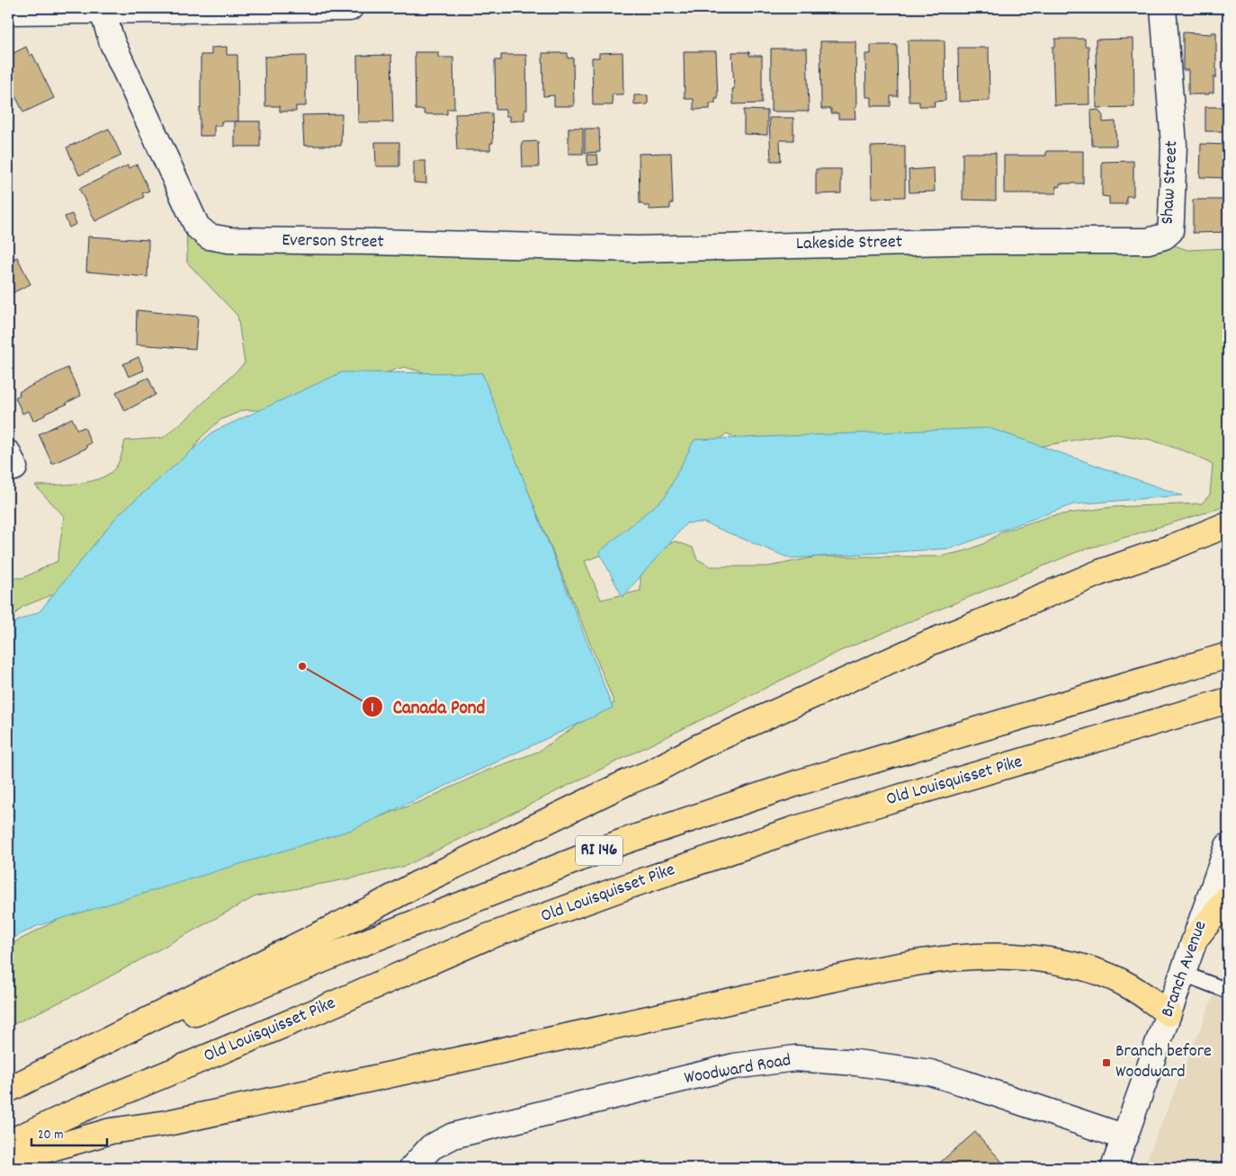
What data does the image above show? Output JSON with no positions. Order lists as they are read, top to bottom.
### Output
{
  "streets": {
    "highway": ["Old Louisquisset Pike", "RI 146"],
    "street": [
      "Shaw Street",
      "Everson Street",
      "Lakeside Street",
      "Branch Avenue",
      "Woodward Road"
    ]
  },
  "crossings": [
    ["Shaw Street", "Lakeside Street"],
    ["Everson Street", "Lakeside Street"],
    ["Branch Avenue", "Woodward Road"]
  ],
  "places": {
    "other": ["Canada Pond"],
    "transit": ["Branch before Woodward"]
  },
  "scale_bar": "20 m"
}
